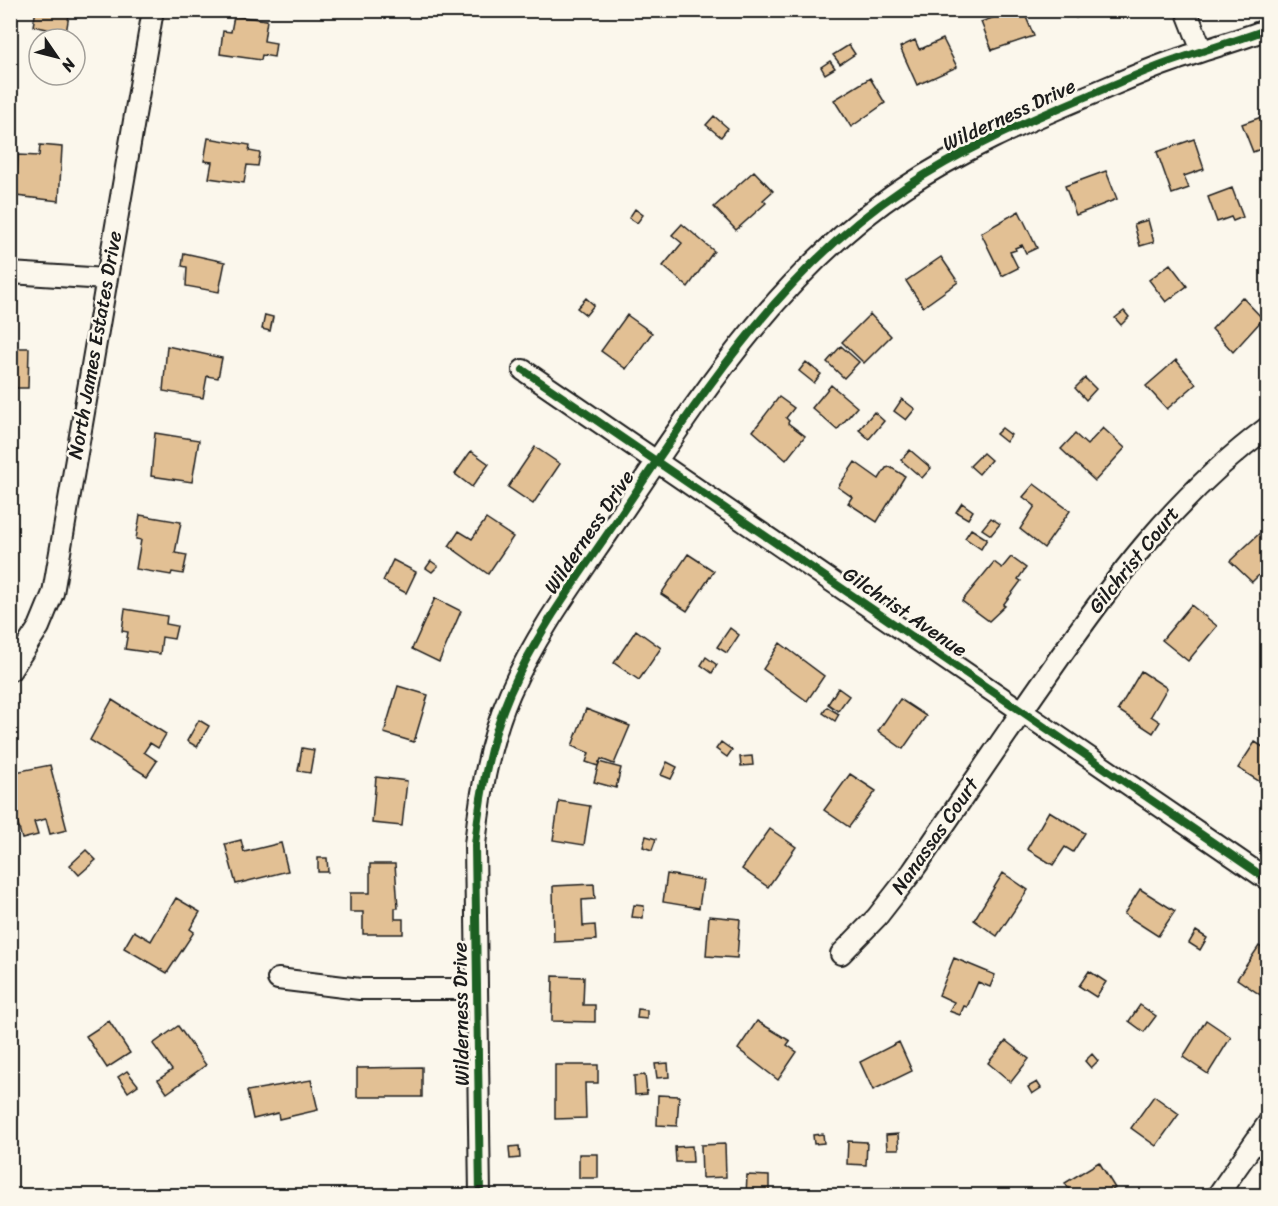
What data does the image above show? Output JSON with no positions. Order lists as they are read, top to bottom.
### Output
{
  "streets": {
    "street": [
      "Wilderness Drive",
      "North James Estates Drive",
      "Gilchrist Court",
      "Gilchrist Avenue",
      "Nanassas Court"
    ]
  },
  "crossings": [
    ["Wilderness Drive", "Gilchrist Avenue"],
    ["Gilchrist Court", "Gilchrist Avenue"],
    ["Gilchrist Court", "Nanassas Court"],
    ["Gilchrist Avenue", "Nanassas Court"]
  ],
  "north": "bottom right"
}
